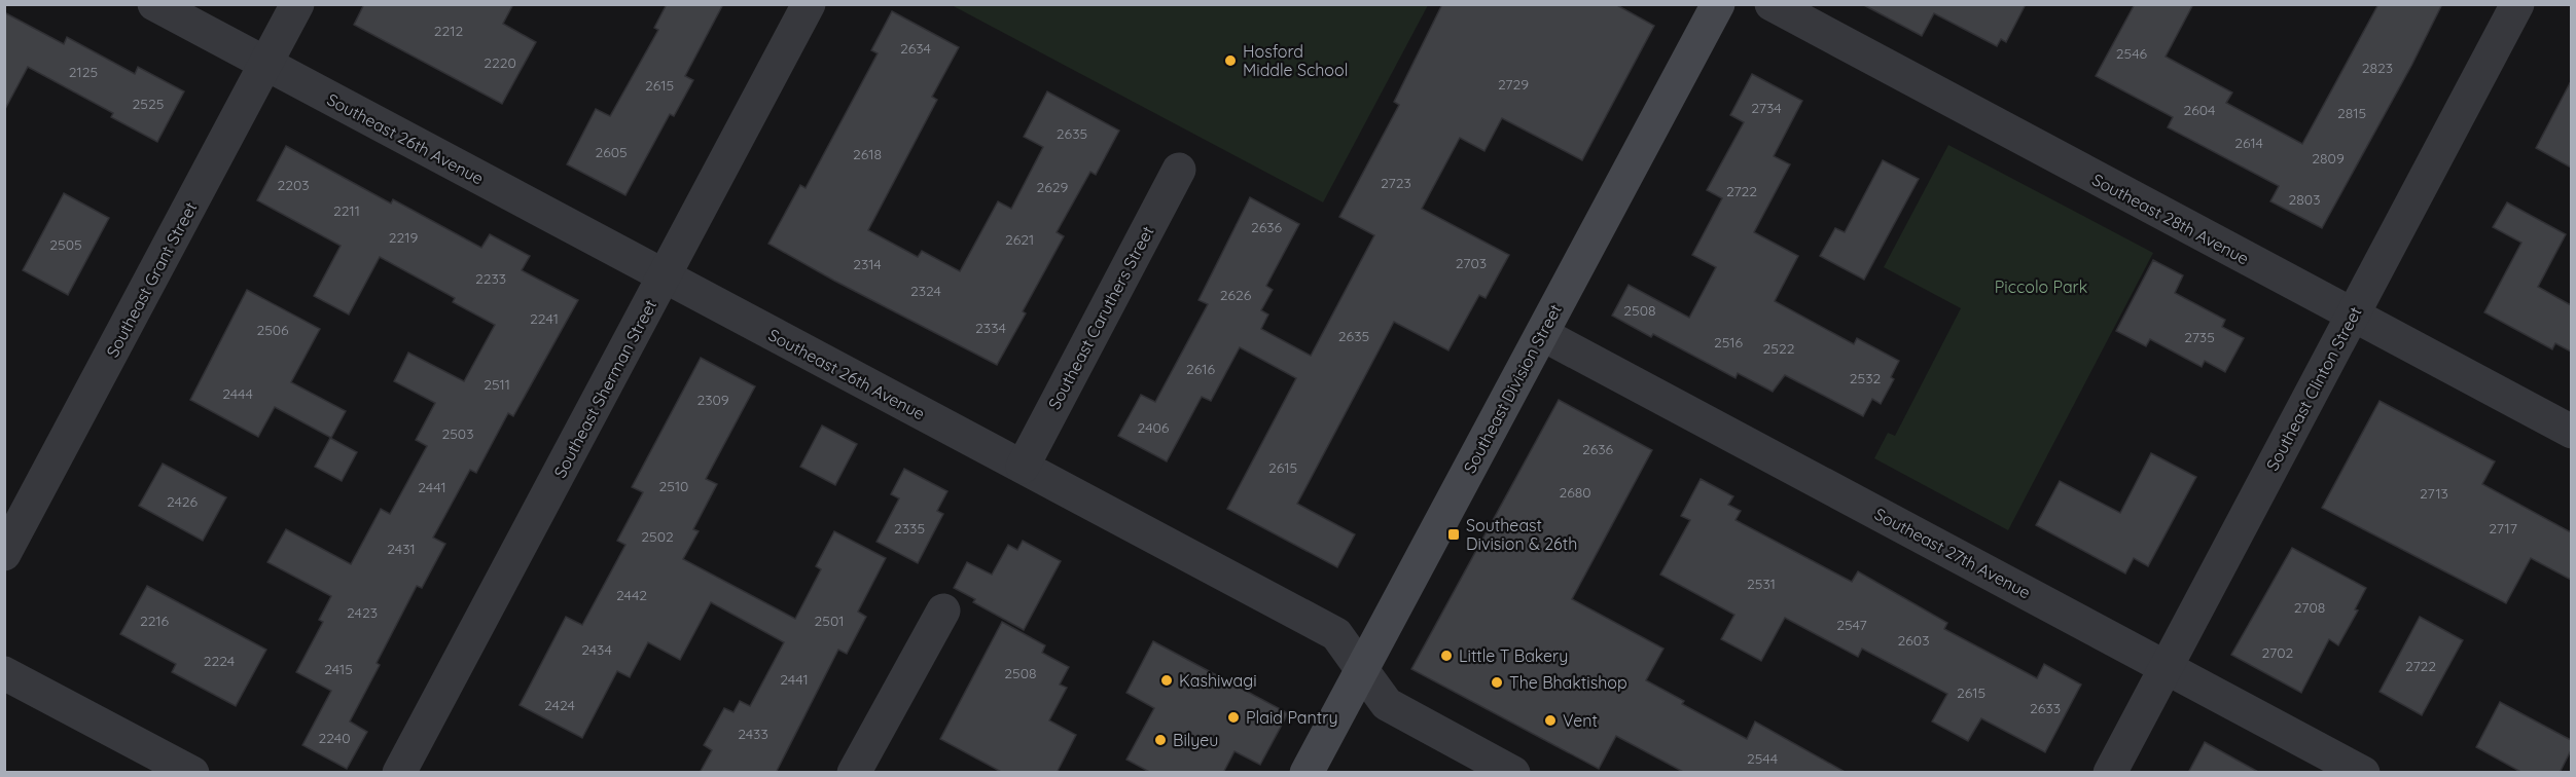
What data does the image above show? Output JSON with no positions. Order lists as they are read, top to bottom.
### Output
{
  "streets": {
    "main road": ["Southeast Division Street"],
    "street": [
      "Southeast 26th Avenue",
      "Southeast 28th Avenue",
      "Southeast Grant Street",
      "Southeast Caruthers Street",
      "Southeast Sherman Street",
      "Southeast Clinton Street",
      "Southeast 27th Avenue"
    ]
  },
  "crossings": [
    ["Southeast 26th Avenue", "Southeast Grant Street"],
    ["Southeast 26th Avenue", "Southeast Caruthers Street"],
    ["Southeast 26th Avenue", "Southeast Sherman Street"],
    ["Southeast 26th Avenue", "Southeast Division Street"],
    ["Southeast 28th Avenue", "Southeast Clinton Street"],
    ["Southeast Division Street", "Southeast 27th Avenue"],
    ["Southeast Clinton Street", "Southeast 27th Avenue"]
  ],
  "parks": ["Piccolo Park"],
  "places": {
    "other": [
      "Hosford Middle School",
      "Little T Bakery",
      "Kashiwagi",
      "The Bhaktishop",
      "Plaid Pantry",
      "Vent",
      "Bilyeu"
    ],
    "transit": ["Southeast Division & 26th"]
  },
  "house_numbers": [
    "2212",
    "2634",
    "2546",
    "2220",
    "2823",
    "2125",
    "2729",
    "2615",
    "2525",
    "2734",
    "2604",
    "2815",
    "2635",
    "2614",
    "2605",
    "2618",
    "2809",
    "2723",
    "2203",
    "2629",
    "2722",
    "2803",
    "2211",
    "2636",
    "2219",
    "2621",
    "2505",
    "2703",
    "2314",
    "2233",
    "2324",
    "2626",
    "2508",
    "2241",
    "2334",
    "2506",
    "2635",
    "2735",
    "2516",
    "2522",
    "2616",
    "2532",
    "2511",
    "2444",
    "2309",
    "2406",
    "2503",
    "2636",
    "2615",
    "2510",
    "2441",
    "2680",
    "2713",
    "2426",
    "2335",
    "2717",
    "2502",
    "2431",
    "2531",
    "2442",
    "2708",
    "2423",
    "2216",
    "2501",
    "2547",
    "2603",
    "2434",
    "2702",
    "2224",
    "2722",
    "2415",
    "2508",
    "2441",
    "2615",
    "2424",
    "2633",
    "2433",
    "2240",
    "2544"
  ]
}
